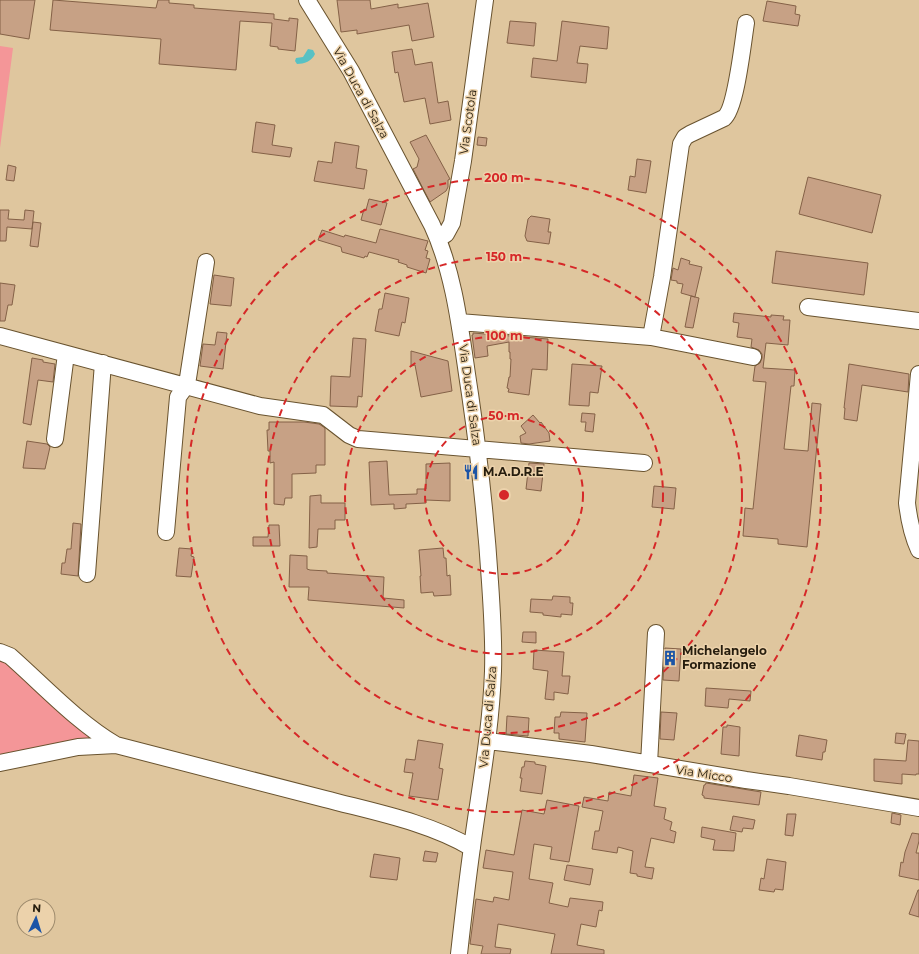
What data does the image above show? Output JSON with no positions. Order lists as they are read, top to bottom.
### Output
{
  "streets": {
    "street": ["Via Duca di Salza", "Via Scotola", "Via Micco"]
  },
  "crossings": [
    ["Via Duca di Salza", "Via Scotola"],
    ["Via Duca di Salza", "Via Micco"]
  ],
  "places": {
    "restaurant": ["M.A.D.R.E"],
    "building": ["Michelangelo Formazione"]
  },
  "north": "top",
  "rings": [
    "200 m",
    "150 m",
    "100 m",
    "50 m"
  ]
}
